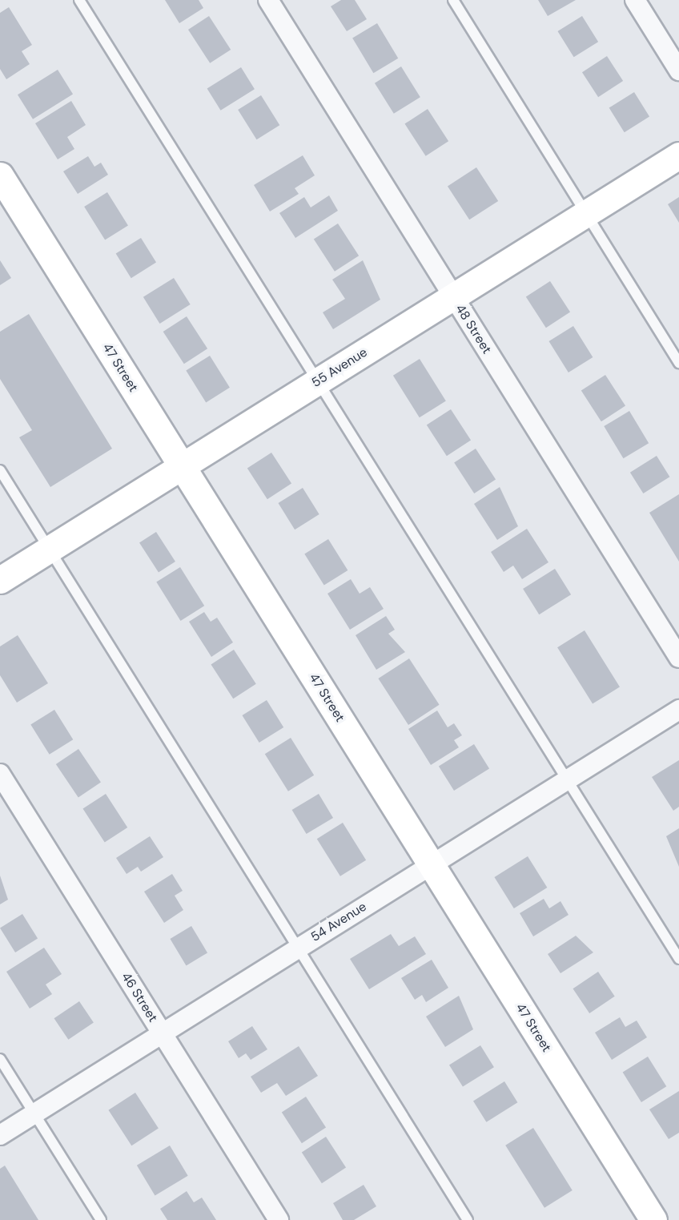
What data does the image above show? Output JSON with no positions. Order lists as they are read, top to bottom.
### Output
{
  "streets": {
    "street": [
      "48 Street",
      "47 Street",
      "55 Avenue",
      "54 Avenue",
      "46 Street"
    ]
  },
  "crossings": [
    ["48 Street", "55 Avenue"],
    ["47 Street", "55 Avenue"],
    ["47 Street", "54 Avenue"],
    ["54 Avenue", "46 Street"]
  ]
}
